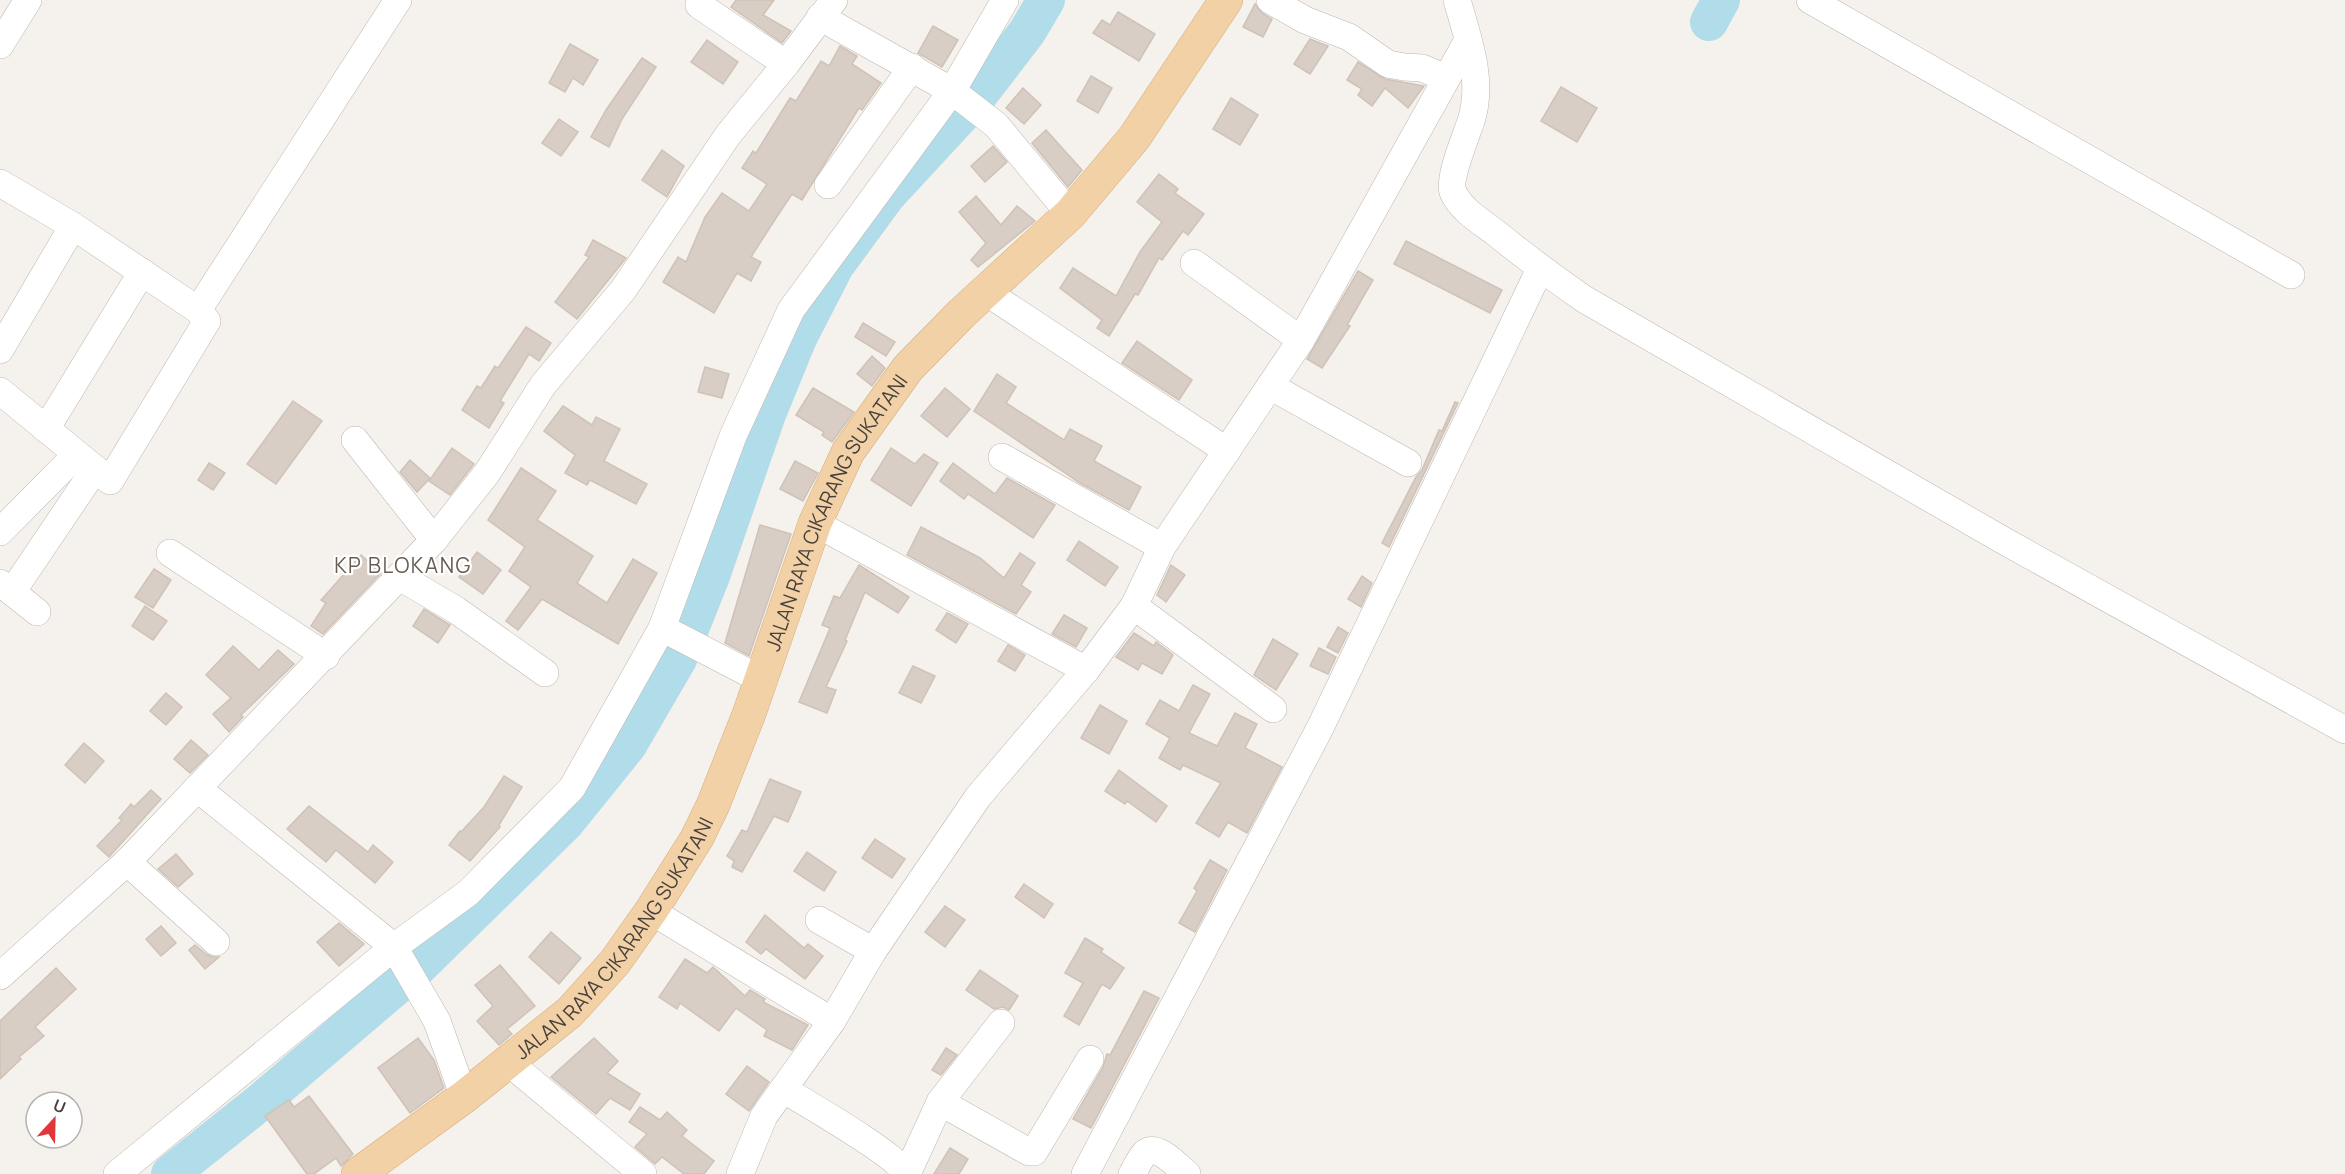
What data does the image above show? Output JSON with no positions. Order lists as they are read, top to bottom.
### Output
{
  "streets": {
    "main road": ["JALAN RAYA CIKARANG SUKATANI"]
  },
  "districts": ["KP BLOKANG"],
  "north": "top"
}
